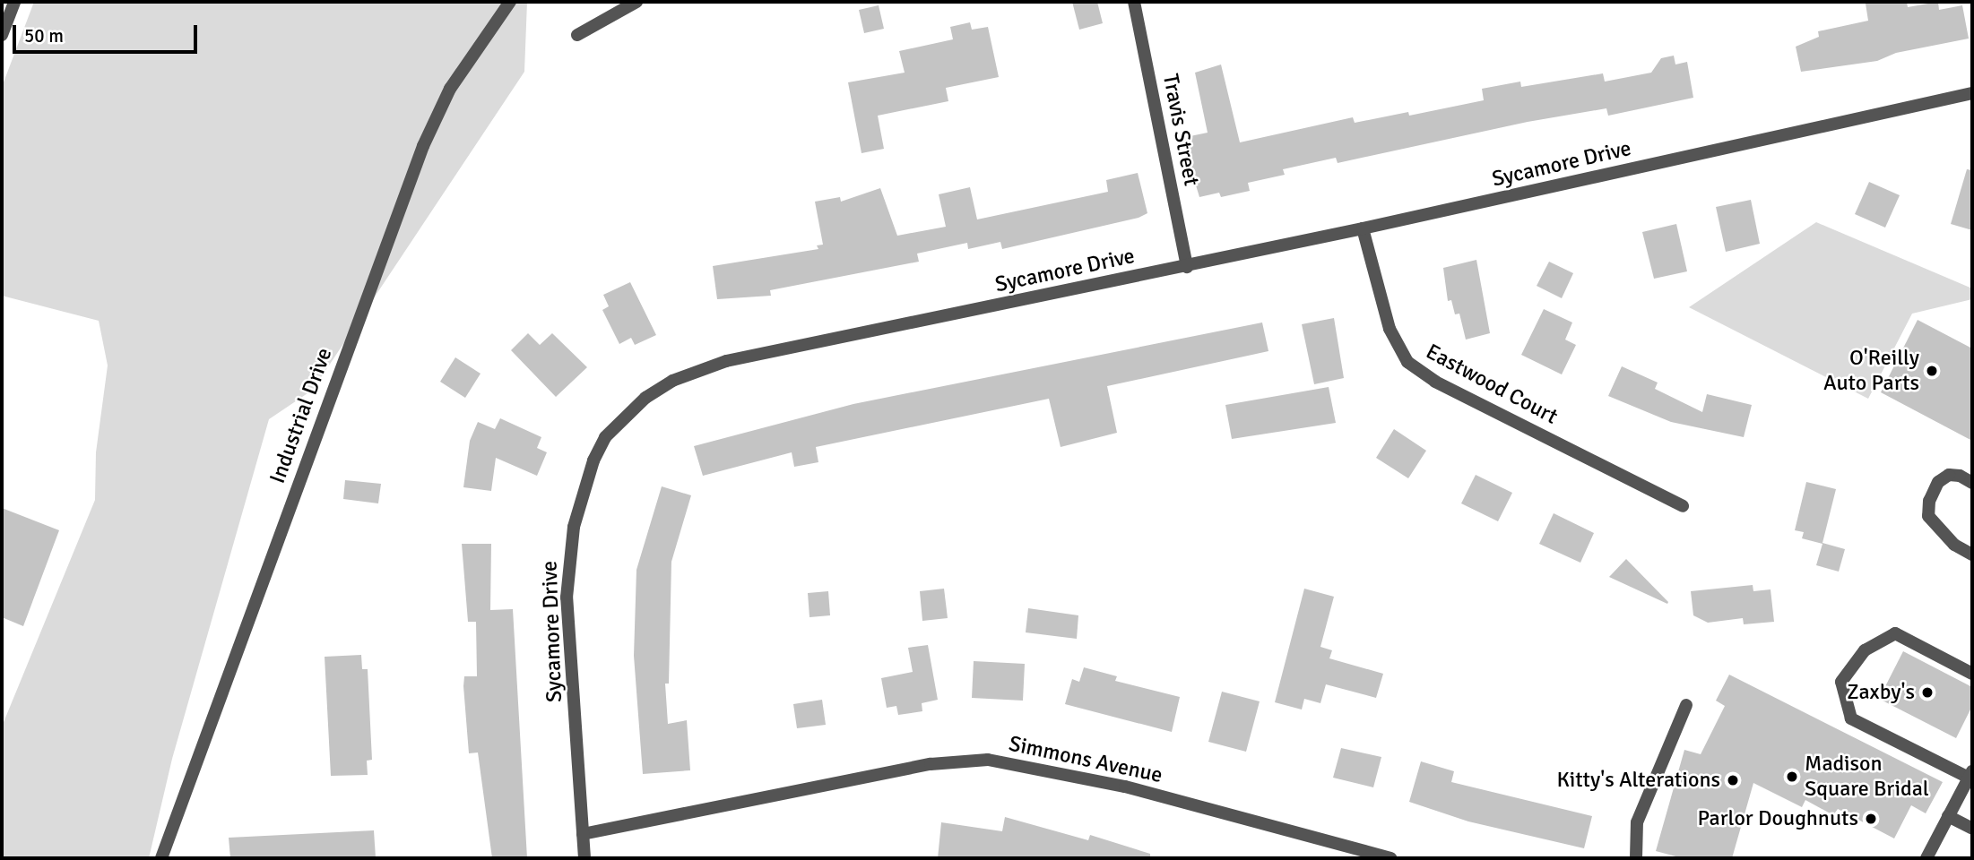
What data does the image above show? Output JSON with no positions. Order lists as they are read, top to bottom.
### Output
{
  "streets": {
    "street": [
      "Travis Street",
      "Sycamore Drive",
      "Eastwood Court",
      "Industrial Drive",
      "Simmons Avenue"
    ]
  },
  "crossings": [
    ["Travis Street", "Sycamore Drive"],
    ["Sycamore Drive", "Eastwood Court"],
    ["Sycamore Drive", "Simmons Avenue"]
  ],
  "places": [
    "O'Reilly Auto Parts",
    "Zaxby's",
    "Madison Square Bridal",
    "Kitty's Alterations",
    "Parlor Doughnuts"
  ],
  "scale_bar": "50 m"
}
